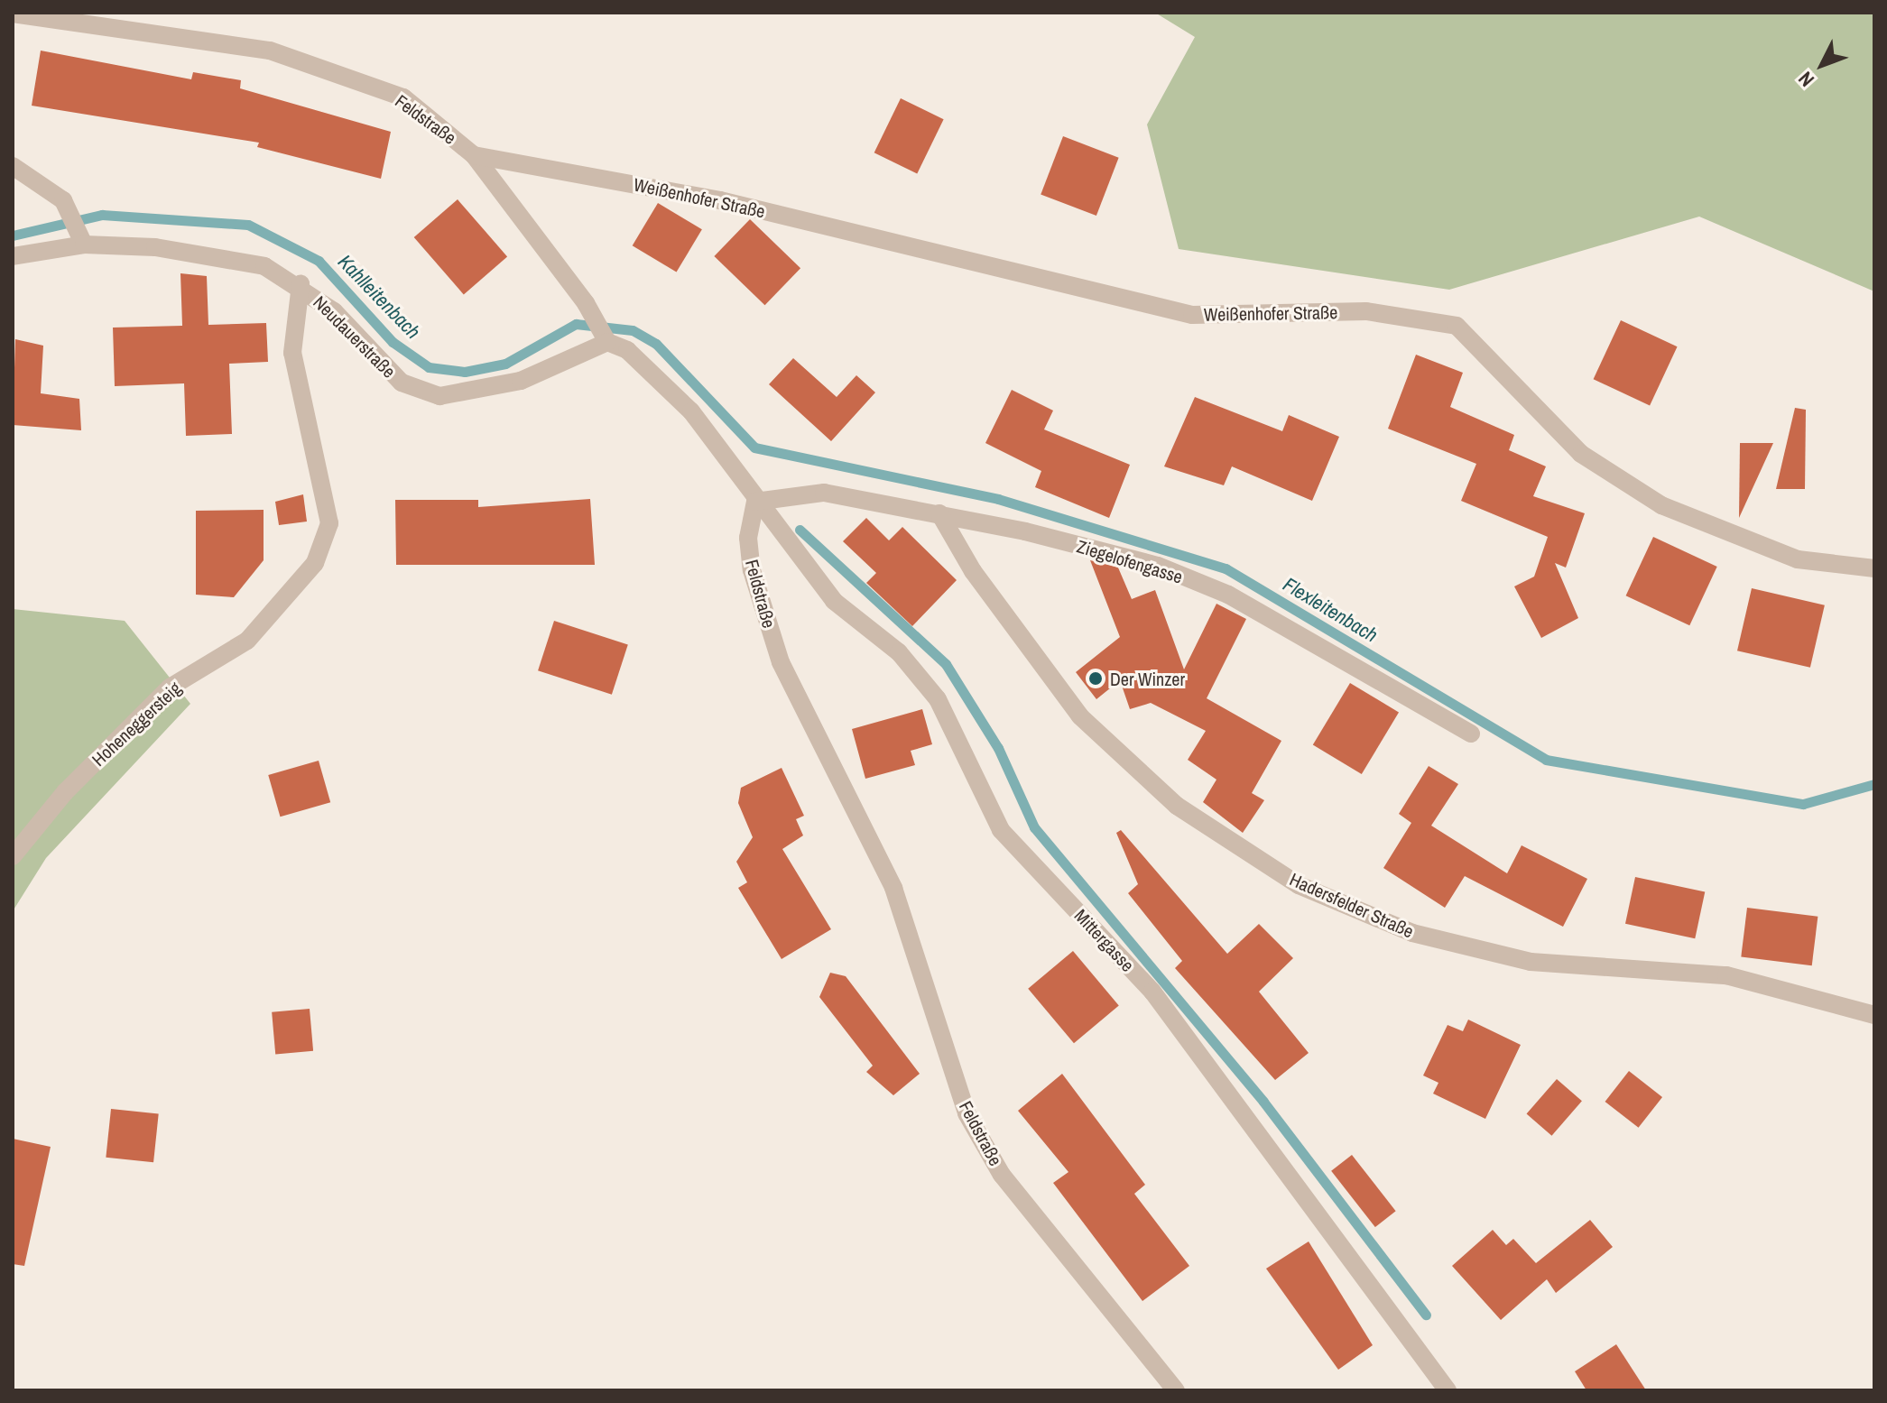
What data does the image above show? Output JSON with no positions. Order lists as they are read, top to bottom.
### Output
{
  "streets": {
    "street": [
      "Feldstraße",
      "Weißenhofer Straße",
      "Neudauerstraße",
      "Ziegelofengasse",
      "Hoheneggersteig",
      "Hadersfelder Straße",
      "Mittergasse"
    ]
  },
  "crossings": [
    ["Feldstraße", "Weißenhofer Straße"],
    ["Feldstraße", "Neudauerstraße"],
    ["Feldstraße", "Ziegelofengasse"],
    ["Feldstraße", "Mittergasse"],
    ["Neudauerstraße", "Hoheneggersteig"],
    ["Ziegelofengasse", "Hadersfelder Straße"],
    ["Ziegelofengasse", "Mittergasse"]
  ],
  "water": ["Kahlleitenbach", "Flexleitenbach"],
  "places": ["Der Winzer"],
  "north": "bottom left"
}
